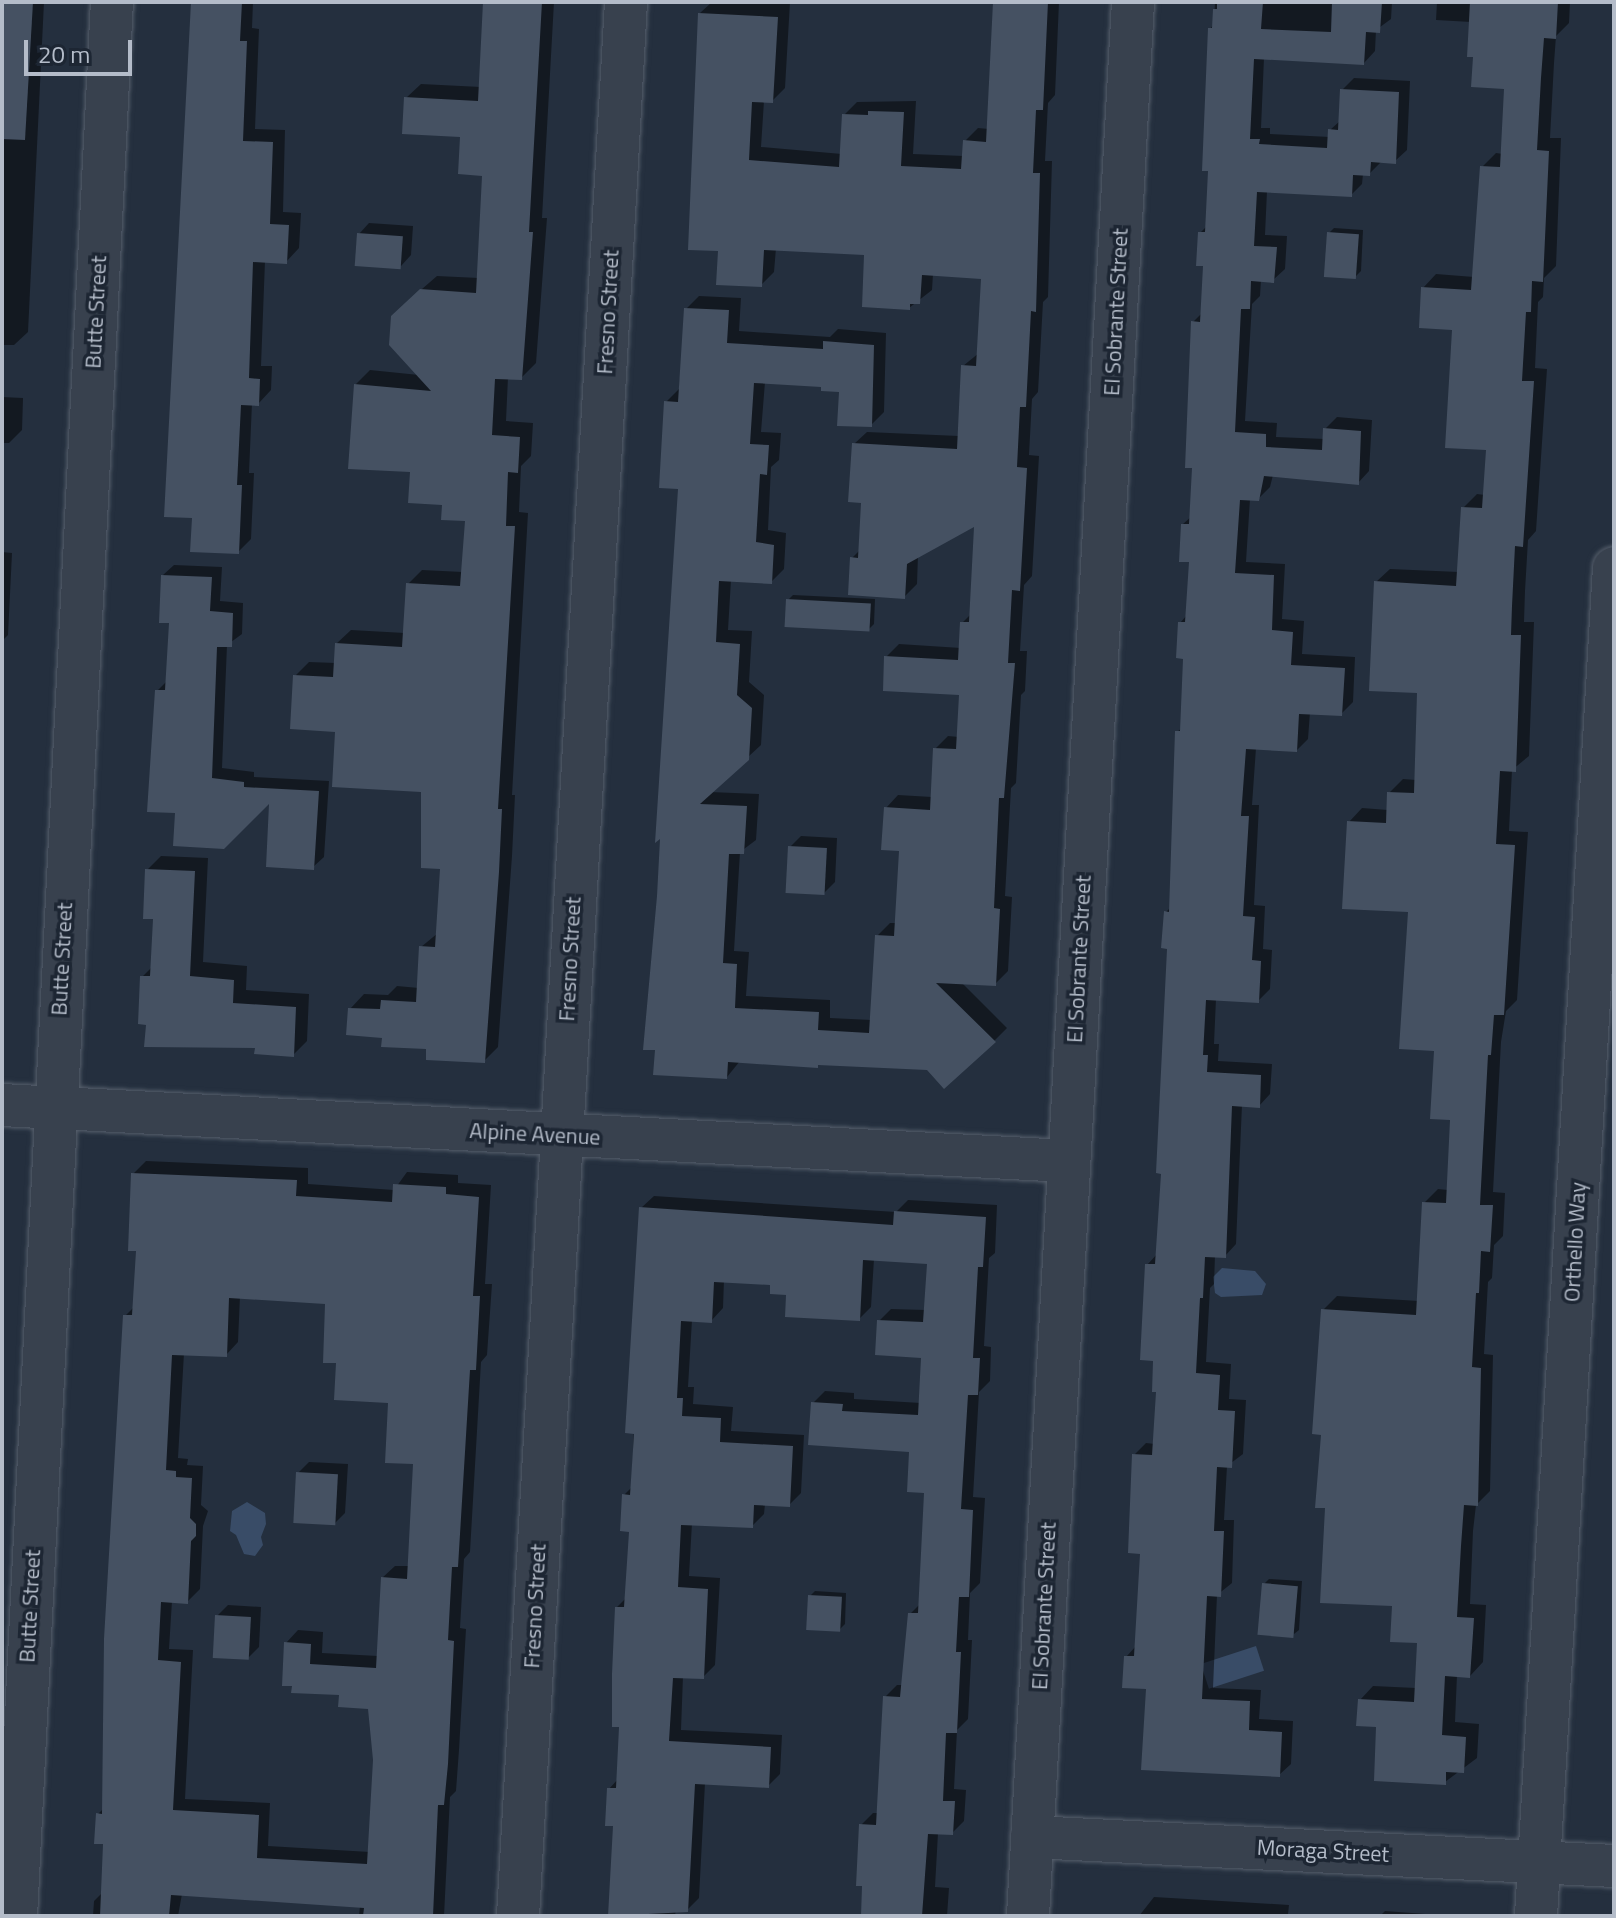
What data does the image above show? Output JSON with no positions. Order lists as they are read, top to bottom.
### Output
{
  "streets": {
    "street": [
      "Butte Street",
      "Fresno Street",
      "El Sobrante Street",
      "Alpine Avenue",
      "Orthello Way",
      "Moraga Street"
    ]
  },
  "crossings": [
    ["Butte Street", "Alpine Avenue"],
    ["Fresno Street", "Alpine Avenue"],
    ["El Sobrante Street", "Alpine Avenue"],
    ["El Sobrante Street", "Moraga Street"],
    ["Orthello Way", "Moraga Street"]
  ],
  "scale_bar": "20 m"
}
